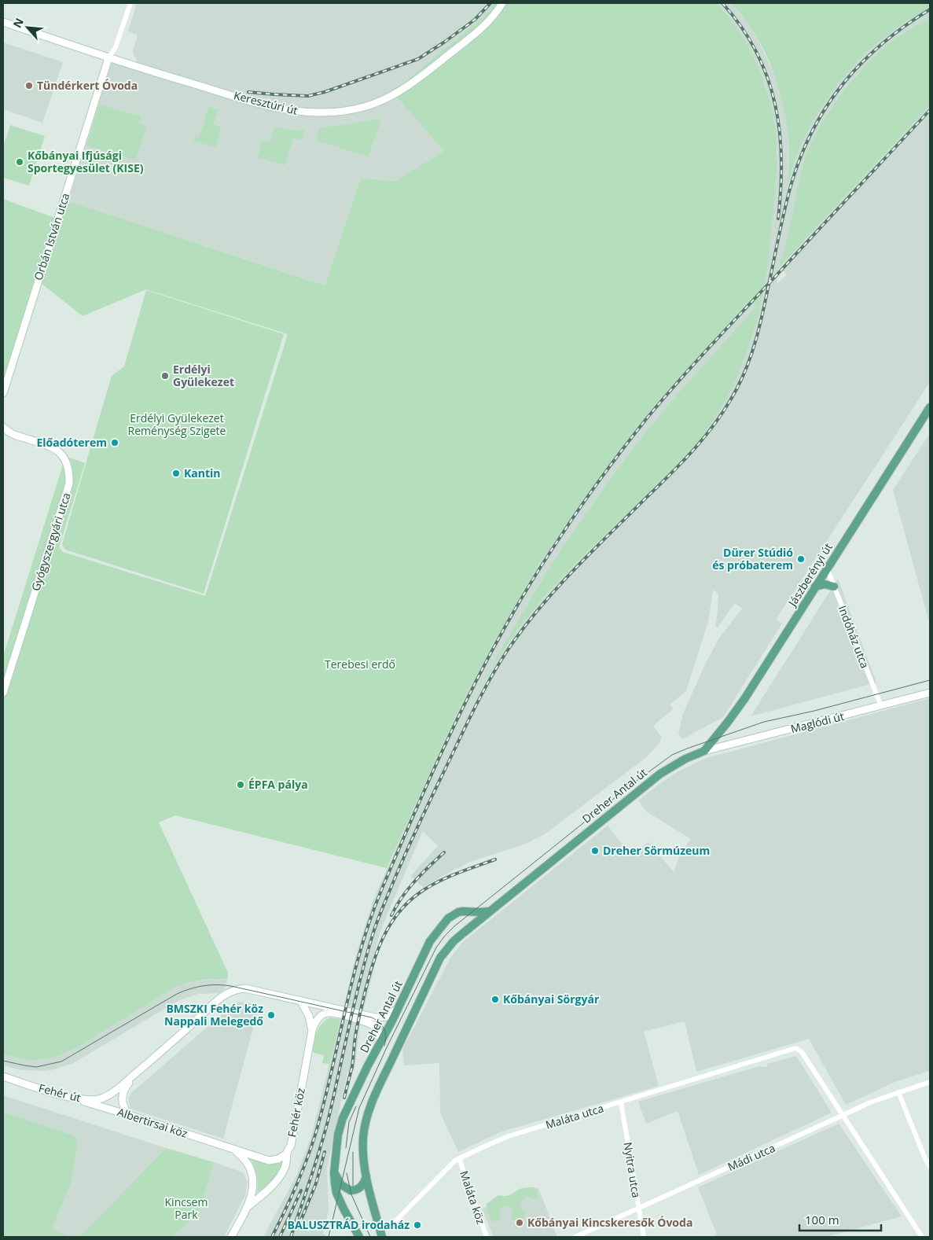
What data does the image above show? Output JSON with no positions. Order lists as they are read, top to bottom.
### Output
{
  "streets": {
    "main road": [
      "Keresztúri út",
      "Orbán István utca",
      "Gyógyszergyári utca",
      "Jászberényi út",
      "Maglódi út",
      "Dreher Antal út",
      "Fehér út",
      "Fehér köz",
      "Albertirsai köz"
    ],
    "street": [
      "Indóház utca",
      "Maláta utca",
      "Mádi utca",
      "Nyitra utca",
      "Maláta köz"
    ]
  },
  "crossings": [
    ["Keresztúri út", "Orbán István utca"],
    ["Jászberényi út", "Indóház utca"],
    ["Jászberényi út", "Maglódi út"],
    ["Jászberényi út", "Dreher Antal út"],
    ["Indóház utca", "Maglódi út"],
    ["Maglódi út", "Dreher Antal út"],
    ["Dreher Antal út", "Fehér út"],
    ["Dreher Antal út", "Fehér köz"],
    ["Dreher Antal út", "Maláta utca"],
    ["Fehér út", "Albertirsai köz"],
    ["Fehér köz", "Albertirsai köz"],
    ["Maláta utca", "Mádi utca"],
    ["Maláta utca", "Nyitra utca"],
    ["Maláta utca", "Maláta köz"],
    ["Mádi utca", "Nyitra utca"]
  ],
  "parks": ["Erdélyi Gyülekezet Reménység Szigete", "Terebesi erdő", "Kincsem Park"],
  "places": [
    "Tündérkert Óvoda",
    "Kőbányai Ifjúsági Sportegyesület (KISE)",
    "Erdélyi Gyülekezet",
    "Előadóterem",
    "Kantin",
    "Dürer Stúdió és próbaterem",
    "ÉPFA pálya",
    "Dreher Sörmúzeum",
    "Kőbányai Sörgyár",
    "BMSZKI Fehér köz Nappali Melegedő",
    "Kőbányai Kincskeresők Óvoda",
    "BALUSZTRÁD irodaház"
  ],
  "scale_bar": "100 m",
  "north": "top left"
}
